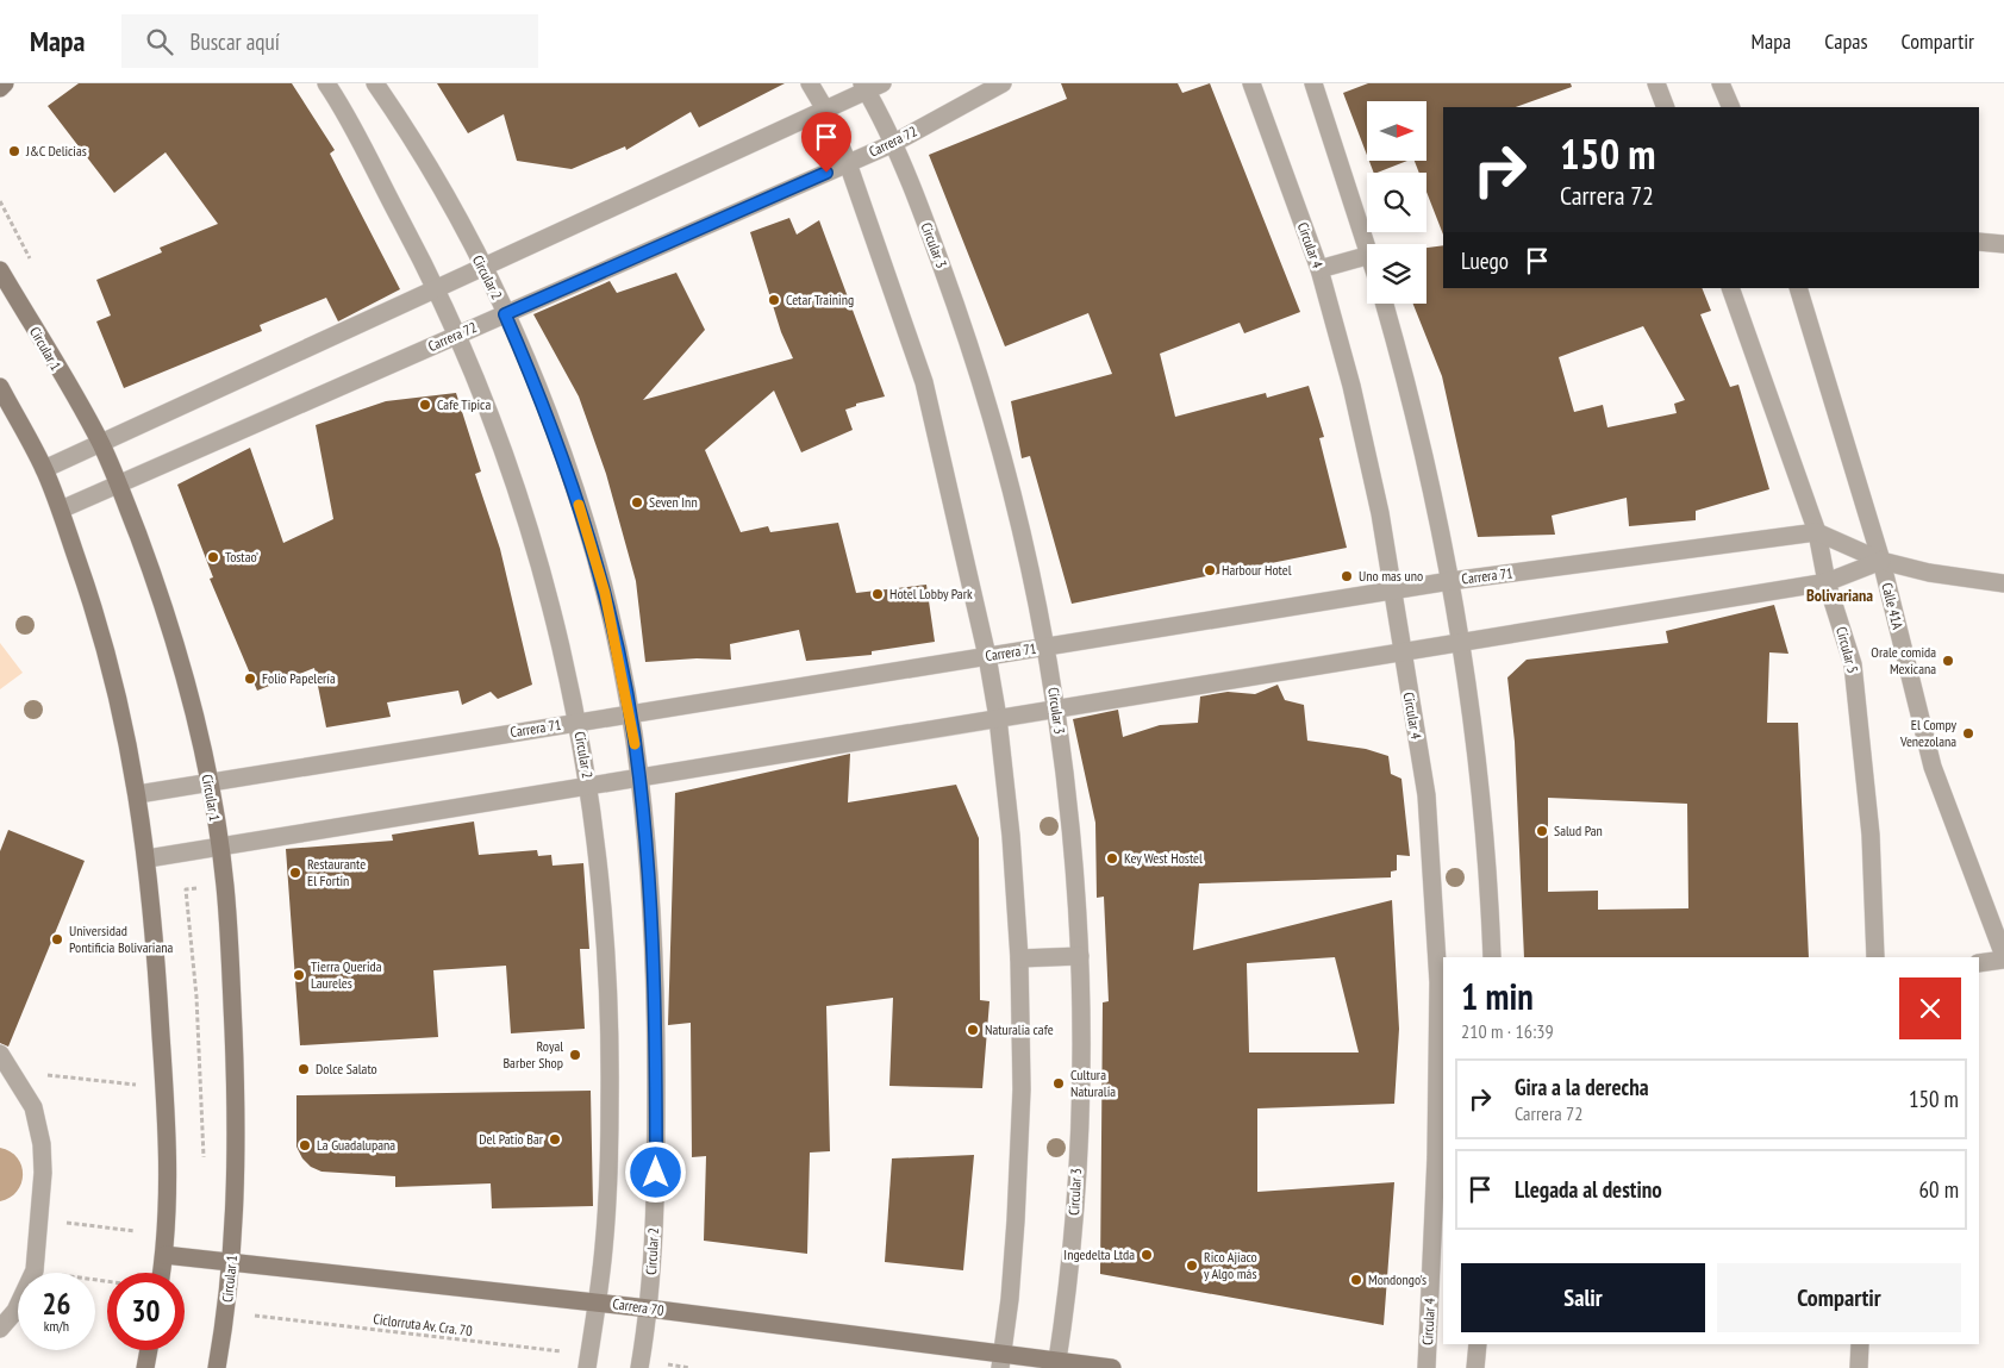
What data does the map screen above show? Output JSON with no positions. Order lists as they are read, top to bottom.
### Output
{
  "streets": {
    "street": [
      "Carrera 72",
      "Circular 3",
      "Circular 4",
      "Circular 2",
      "Circular 1",
      "Carrera 71",
      "Calle 41A",
      "Circular 5",
      "Carrera 70"
    ],
    "path": ["Ciclorruta Av. Cra. 70"]
  },
  "crossings": [
    ["Carrera 72", "Circular 3"],
    ["Carrera 72", "Circular 2"],
    ["Carrera 72", "Circular 1"],
    ["Circular 3", "Carrera 71"],
    ["Circular 3", "Carrera 70"],
    ["Circular 4", "Carrera 71"],
    ["Circular 2", "Carrera 71"],
    ["Circular 2", "Carrera 70"],
    ["Circular 1", "Carrera 71"],
    ["Circular 1", "Carrera 70"],
    ["Carrera 71", "Circular 5"]
  ],
  "districts": ["Bolivariana"],
  "places": [
    "J&C Delicias",
    "Cetar Training",
    "Cafe Tipica",
    "Seven Inn",
    "Tostao’",
    "Harbour Hotel",
    "Uno mas uno",
    "Hotel Lobby Park",
    "Orale comida Mexicana",
    "Folio Papelería",
    "El Compy Venezolana",
    "Salud Pan",
    "Key West Hostel",
    "Restaurante El Fortin",
    "Universidad Pontificia Bolivariana",
    "Tierra Querida Laureles",
    "Naturalia cafe",
    "Royal Barber Shop",
    "Dolce Salato",
    "Cultura Naturalia",
    "Del Patio Bar",
    "La Guadalupana",
    "Ingedelta Ltda",
    "Rico Ajiaco y Algo más",
    "Mondongo's"
  ],
  "north": "right",
  "page": {
    "header": "Mapa",
    "search": "Buscar aquí",
    "nav": ["Mapa", "Capas", "Compartir"],
    "turn": ["150 m", "Carrera 72"],
    "then": "Luego",
    "heading": ["1 min", "210 m · 16:39"],
    "list": [
      {
        "name": "Gira a la derecha",
        "note": "Carrera 72",
        "value": "150 m"
      },
      {
        "name": "Llegada al destino",
        "value": "60 m"
      }
    ],
    "buttons": ["Salir", "Compartir"],
    "speed": "26 km/h",
    "limit": "30"
  }
}
